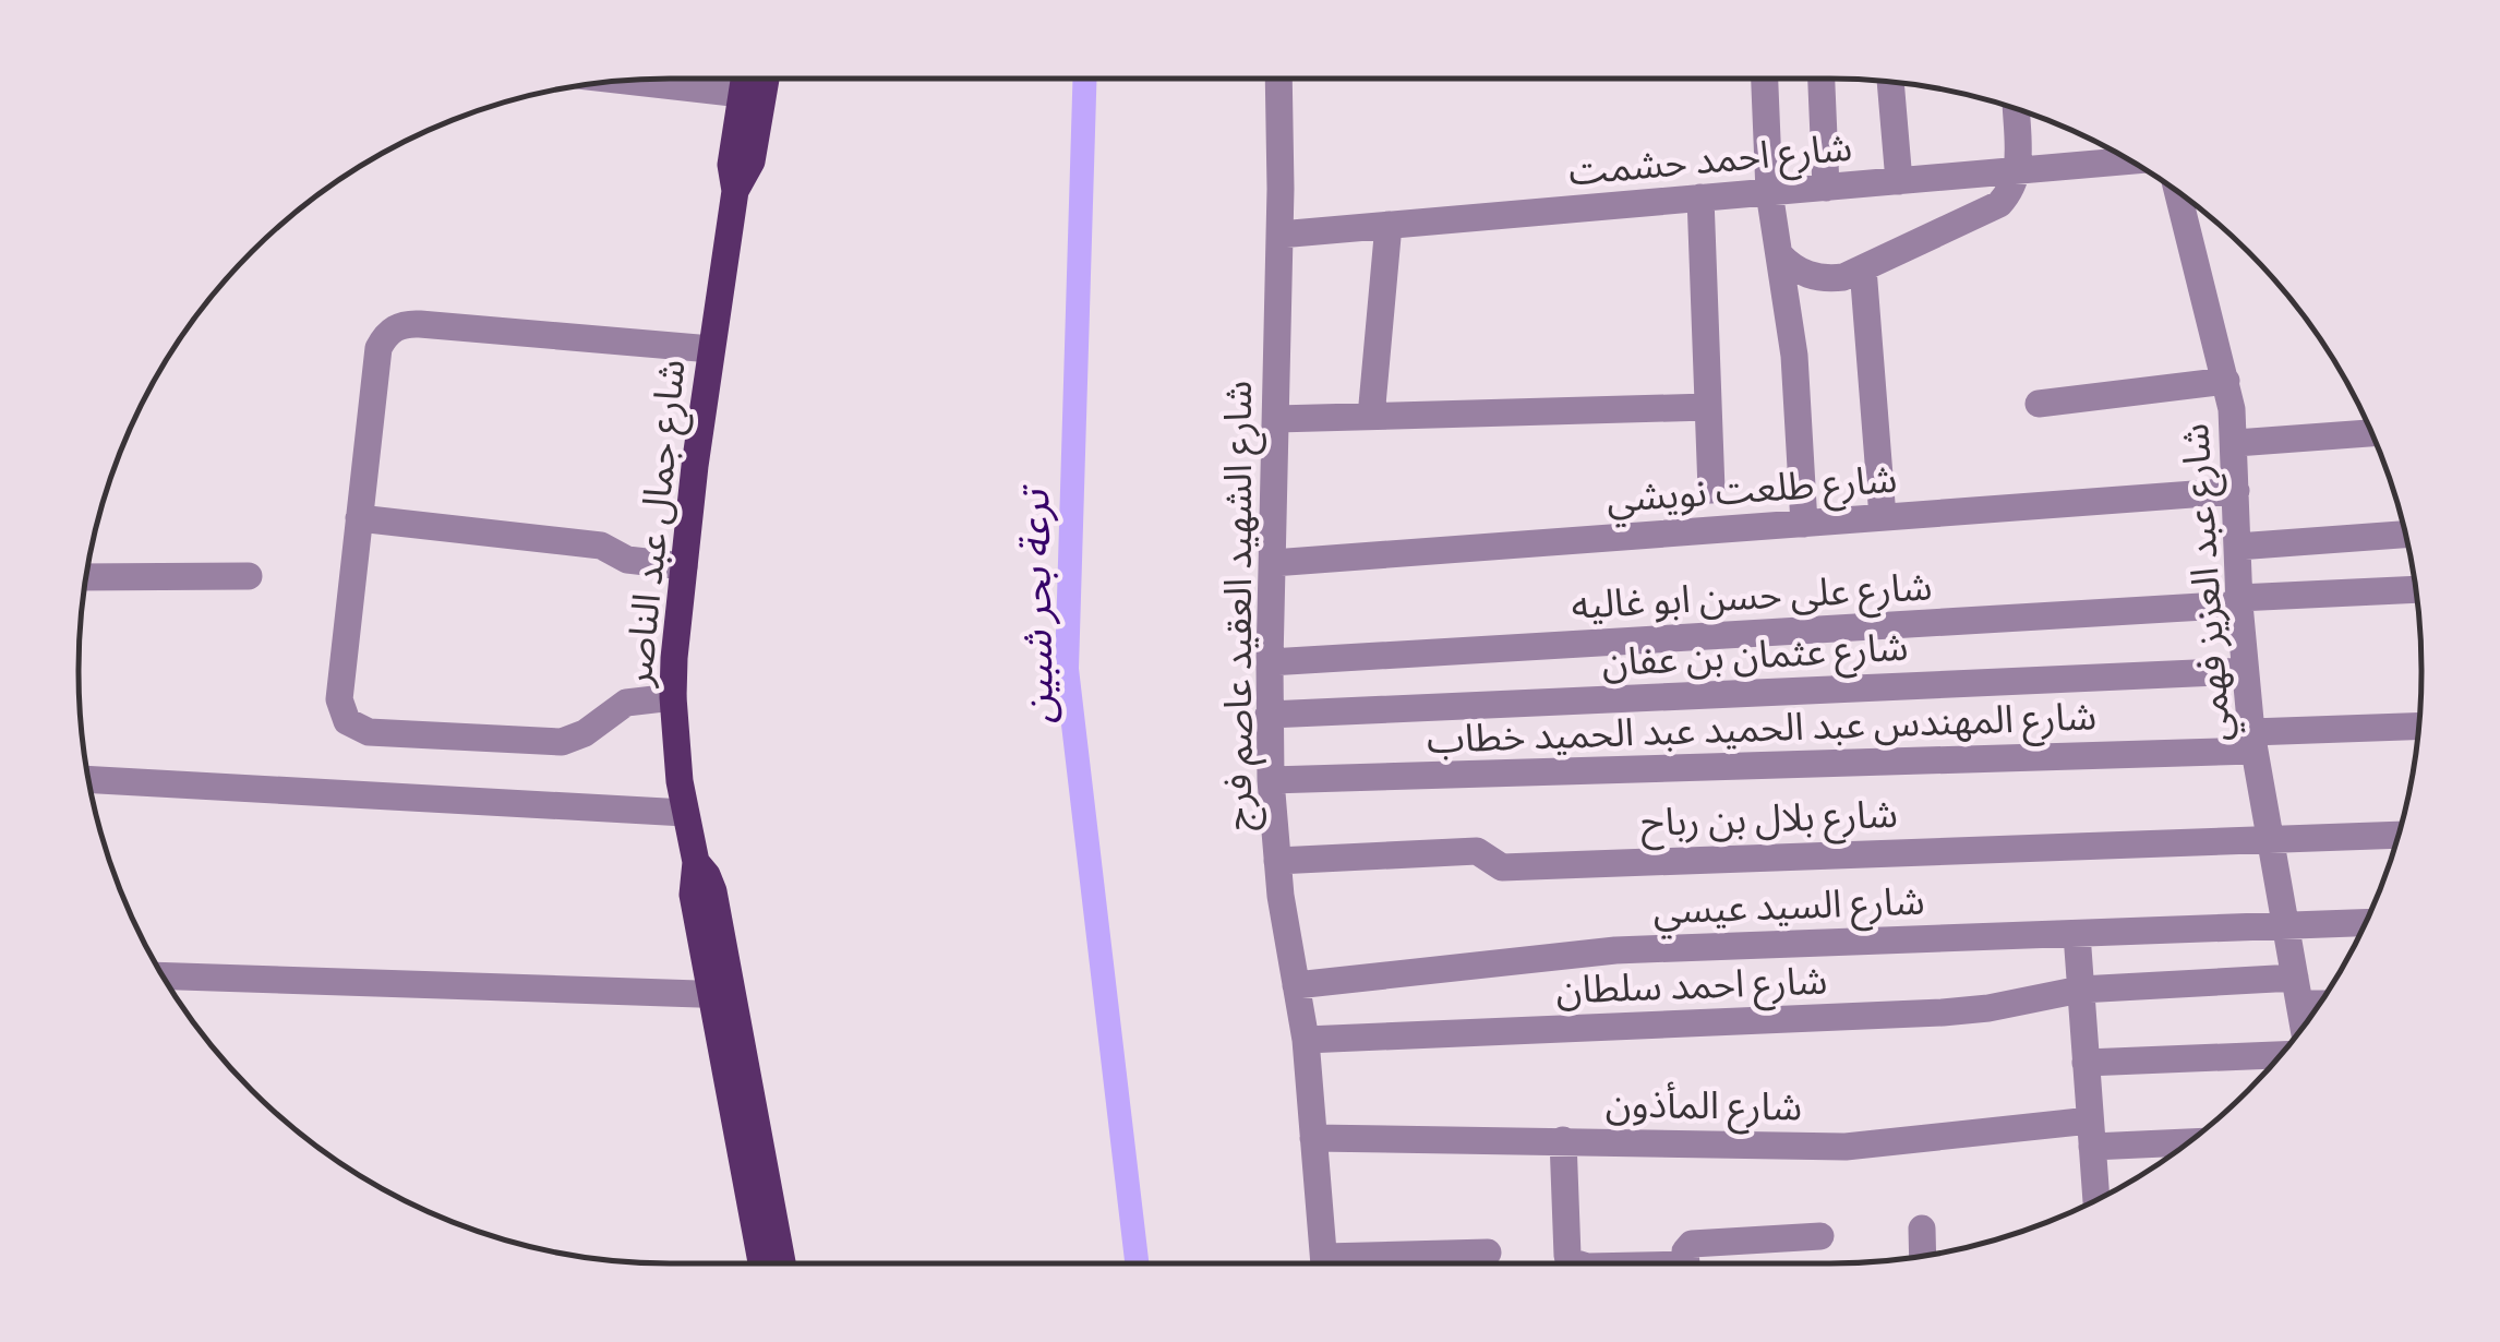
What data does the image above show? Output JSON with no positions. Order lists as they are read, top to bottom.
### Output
{
  "streets": {
    "main road": ["شارع جمال عبد الناصر"],
    "street": [
      "شارع احمد حشمت",
      "شارع طلعت نويشي",
      "شارع عبد العزيز فهمي",
      "شارع على حسن ابو غاليه",
      "شارع الشهيد العقيد عاصم فرج",
      "شارع عثمان بن عفان",
      "شارع المهندس عبد الحميد عبد الحميد خطاب",
      "شارع بلال بن رباح",
      "شارع السيد عيسي",
      "شارع احمد سلطان",
      "شارع المأذون"
    ]
  },
  "crossings": [
    ["شارع احمد حشمت", "شارع الشهيد العقيد عاصم فرج"],
    ["شارع طلعت نويشي", "شارع عبد العزيز فهمي"],
    ["شارع طلعت نويشي", "شارع الشهيد العقيد عاصم فرج"],
    ["شارع عبد العزيز فهمي", "شارع على حسن ابو غاليه"],
    ["شارع عبد العزيز فهمي", "شارع عثمان بن عفان"],
    ["شارع عبد العزيز فهمي", "شارع المهندس عبد الحميد عبد الحميد خطاب"],
    ["شارع عبد العزيز فهمي", "شارع بلال بن رباح"],
    ["شارع عبد العزيز فهمي", "شارع السيد عيسي"],
    ["شارع عبد العزيز فهمي", "شارع احمد سلطان"],
    ["شارع على حسن ابو غاليه", "شارع الشهيد العقيد عاصم فرج"],
    ["شارع الشهيد العقيد عاصم فرج", "شارع عثمان بن عفان"],
    ["شارع الشهيد العقيد عاصم فرج", "شارع المهندس عبد الحميد عبد الحميد خطاب"],
    ["شارع الشهيد العقيد عاصم فرج", "شارع بلال بن رباح"],
    ["شارع الشهيد العقيد عاصم فرج", "شارع السيد عيسي"],
    ["شارع الشهيد العقيد عاصم فرج", "شارع احمد سلطان"],
    ["شارع الشهيد العقيد عاصم فرج", "شارع المأذون"]
  ],
  "water": ["ترعة بحر شبين"]
}
